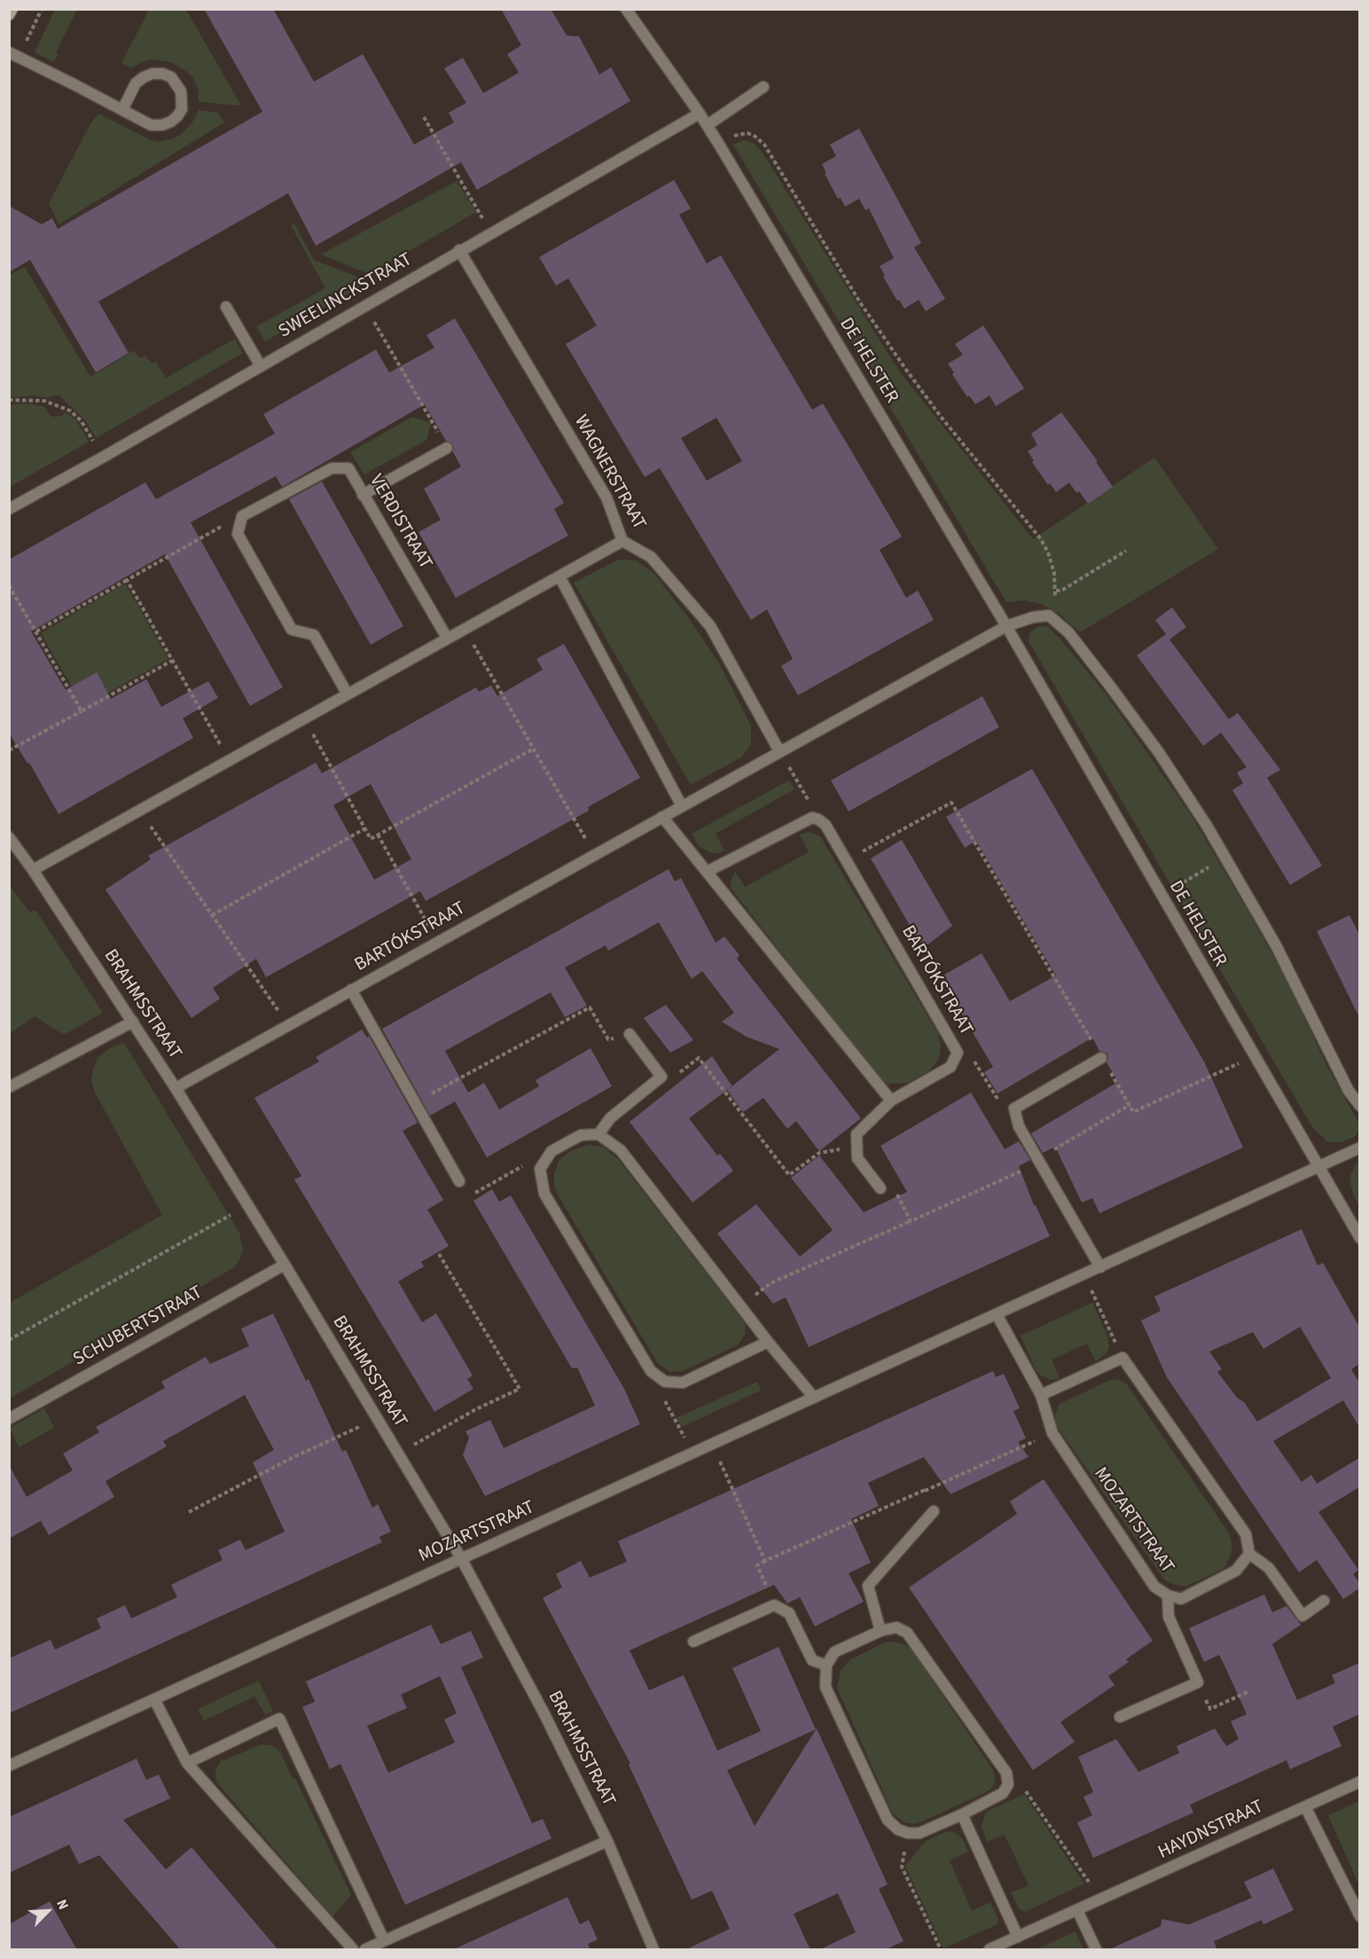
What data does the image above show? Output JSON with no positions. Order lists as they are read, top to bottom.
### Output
{
  "streets": {
    "street": [
      "SWEELINCKSTRAAT",
      "DE HELSTER",
      "WAGNERSTRAAT",
      "VERDISTRAAT",
      "BARTÓKSTRAAT",
      "BRAHMSSTRAAT",
      "SCHUBERTSTRAAT",
      "MOZARTSTRAAT",
      "HAYDNSTRAAT"
    ]
  },
  "crossings": [
    ["SWEELINCKSTRAAT", "DE HELSTER"],
    ["SWEELINCKSTRAAT", "WAGNERSTRAAT"],
    ["DE HELSTER", "BARTÓKSTRAAT"],
    ["DE HELSTER", "MOZARTSTRAAT"],
    ["WAGNERSTRAAT", "BARTÓKSTRAAT"],
    ["BARTÓKSTRAAT", "BRAHMSSTRAAT"],
    ["BRAHMSSTRAAT", "SCHUBERTSTRAAT"],
    ["BRAHMSSTRAAT", "MOZARTSTRAAT"]
  ],
  "north": "top right"
}
